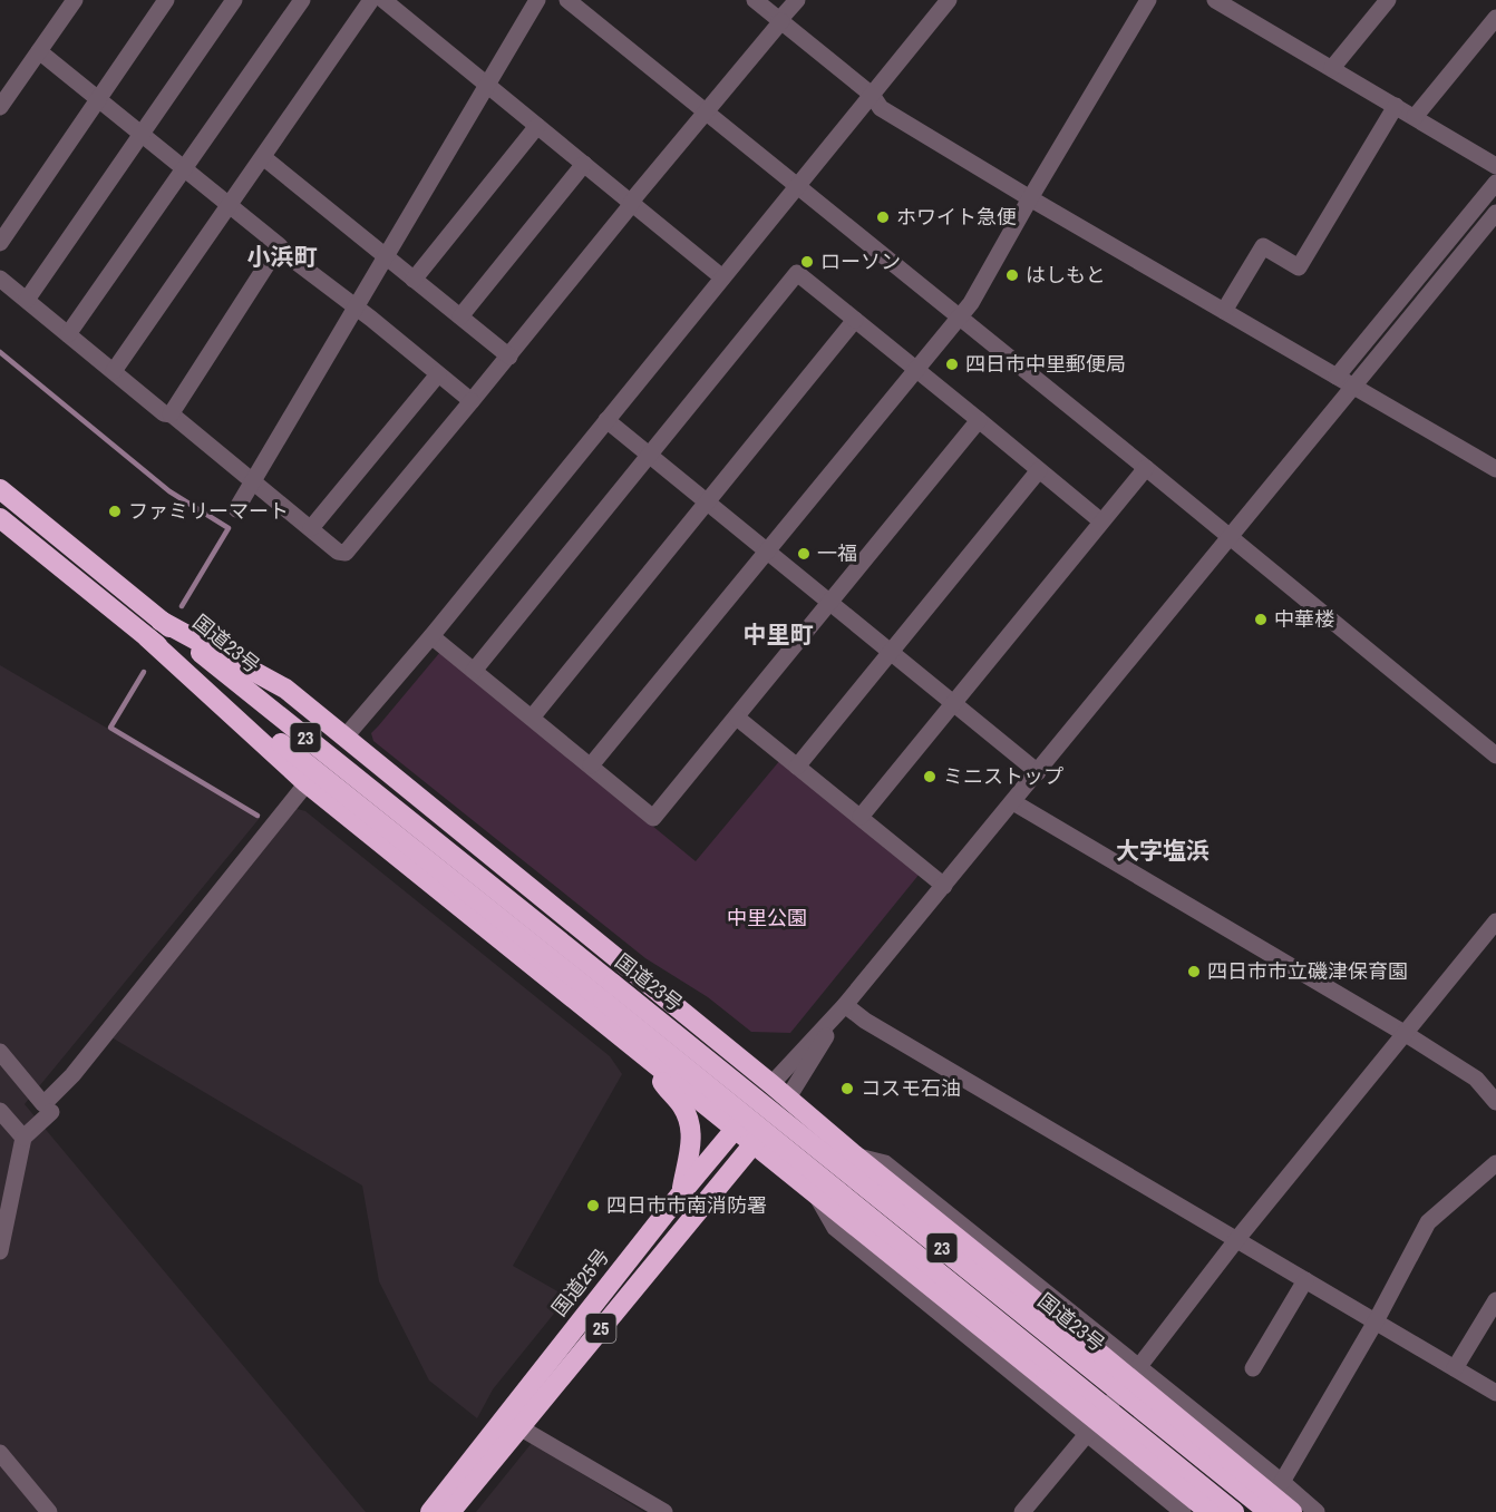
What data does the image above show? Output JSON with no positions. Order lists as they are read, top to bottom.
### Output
{
  "streets": {
    "highway": [
      "国道23号",
      "23",
      "国道25号",
      "25"
    ]
  },
  "crossings": [
    ["23", "25"]
  ],
  "districts": ["小浜町", "中里町", "大字塩浜"],
  "parks": ["中里公園"],
  "places": [
    "ホワイト急便",
    "ローソン",
    "はしもと",
    "四日市中里郵便局",
    "ファミリーマート",
    "一福",
    "中華楼",
    "ミニストップ",
    "四日市市立磯津保育園",
    "コスモ石油",
    "四日市市南消防署"
  ]
}
